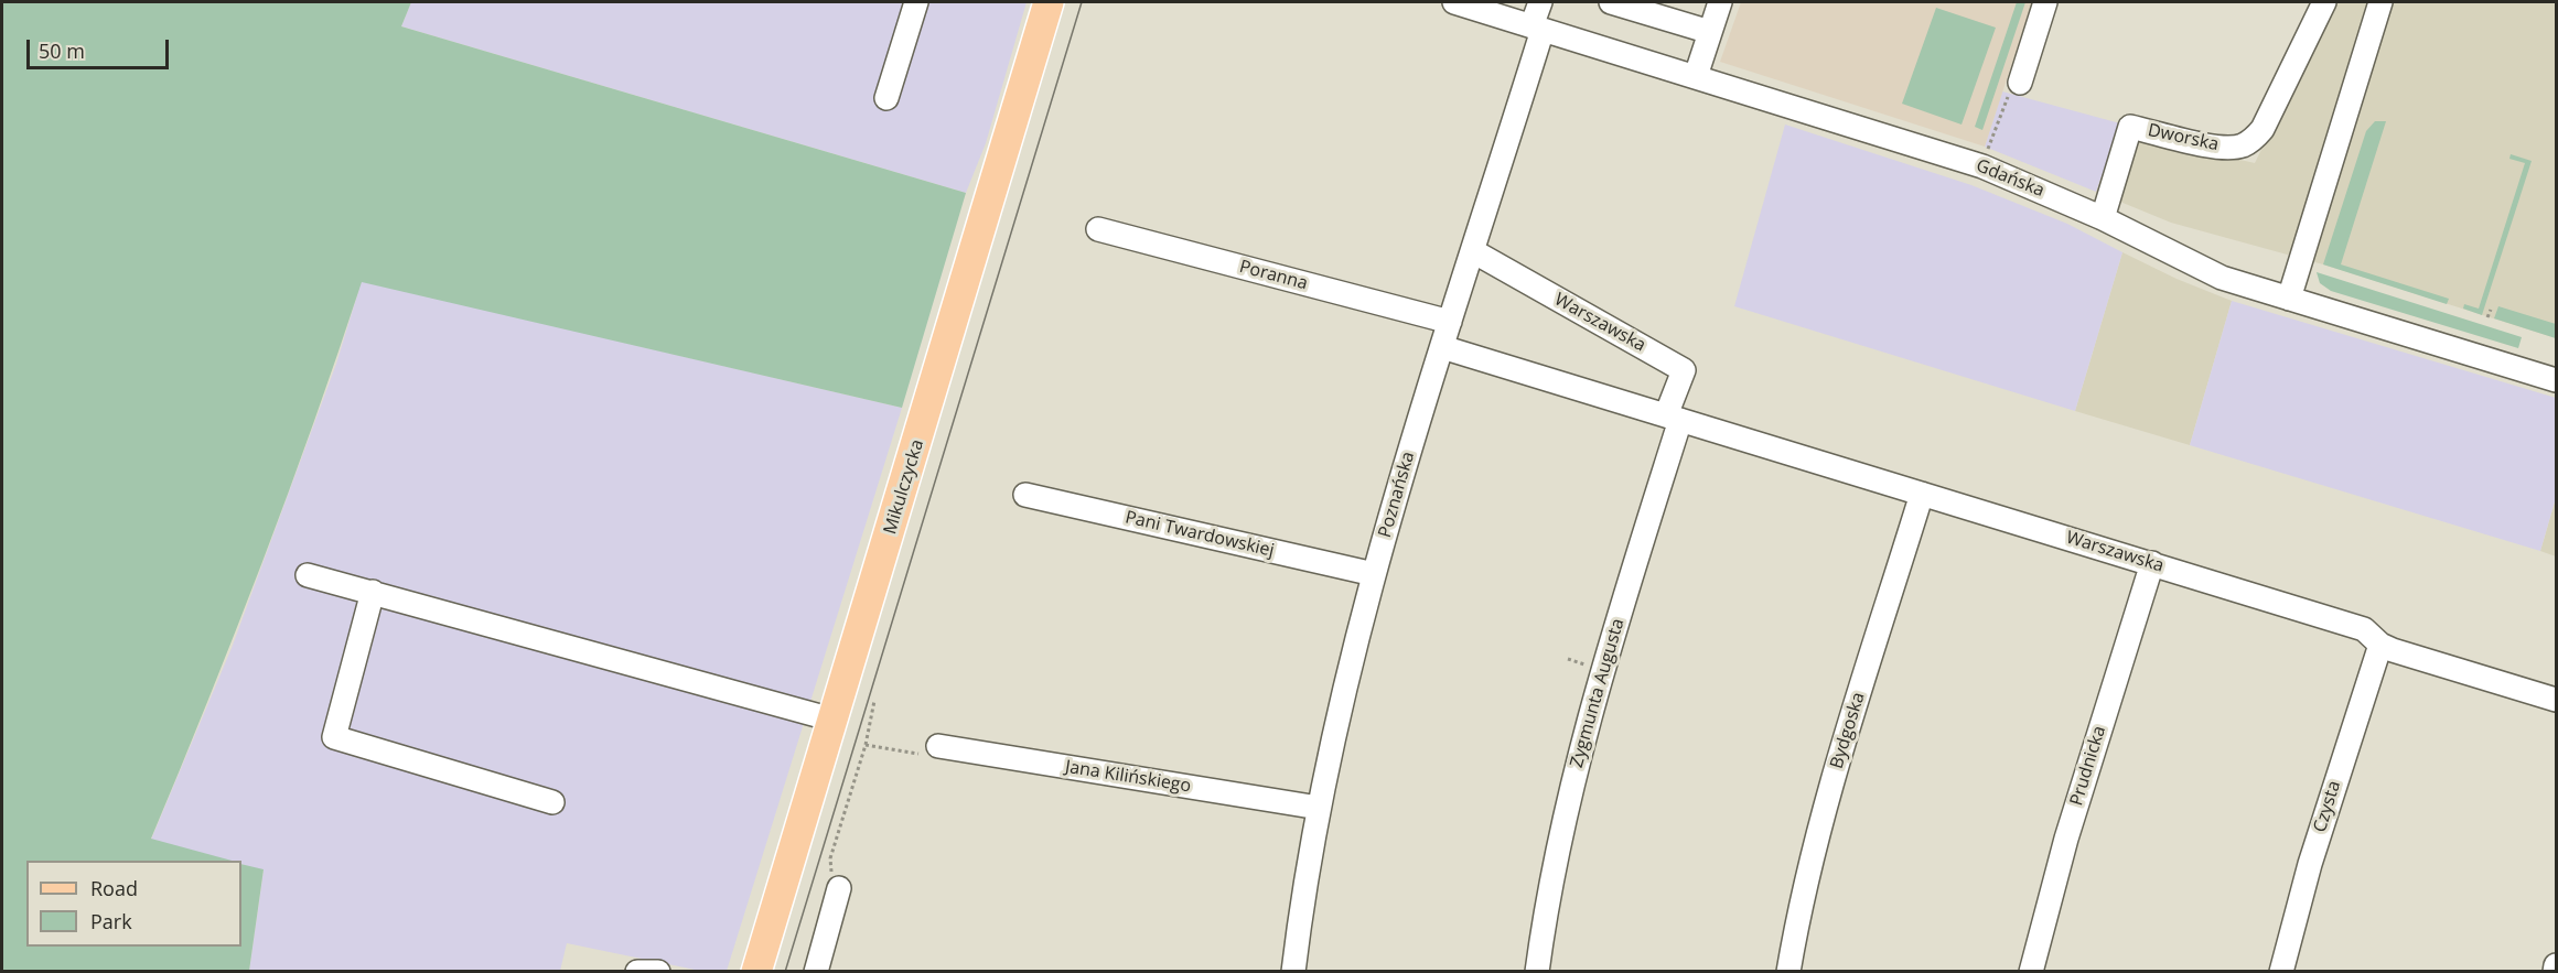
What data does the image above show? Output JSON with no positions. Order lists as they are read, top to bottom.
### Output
{
  "streets": {
    "main road": ["Mikulczycka"],
    "street": [
      "Dworska",
      "Gdańska",
      "Poranna",
      "Warszawska",
      "Poznańska",
      "Pani Twardowskiej",
      "Zygmunta Augusta",
      "Bydgoska",
      "Prudnicka",
      "Jana Kilińskiego",
      "Czysta"
    ]
  },
  "crossings": [
    ["Dworska", "Gdańska"],
    ["Gdańska", "Poznańska"],
    ["Poranna", "Poznańska"],
    ["Warszawska", "Poznańska"],
    ["Warszawska", "Zygmunta Augusta"],
    ["Warszawska", "Bydgoska"],
    ["Warszawska", "Prudnicka"],
    ["Warszawska", "Czysta"],
    ["Poznańska", "Pani Twardowskiej"],
    ["Poznańska", "Jana Kilińskiego"]
  ],
  "legend": ["Road", "Park"],
  "scale_bar": "50 m"
}
